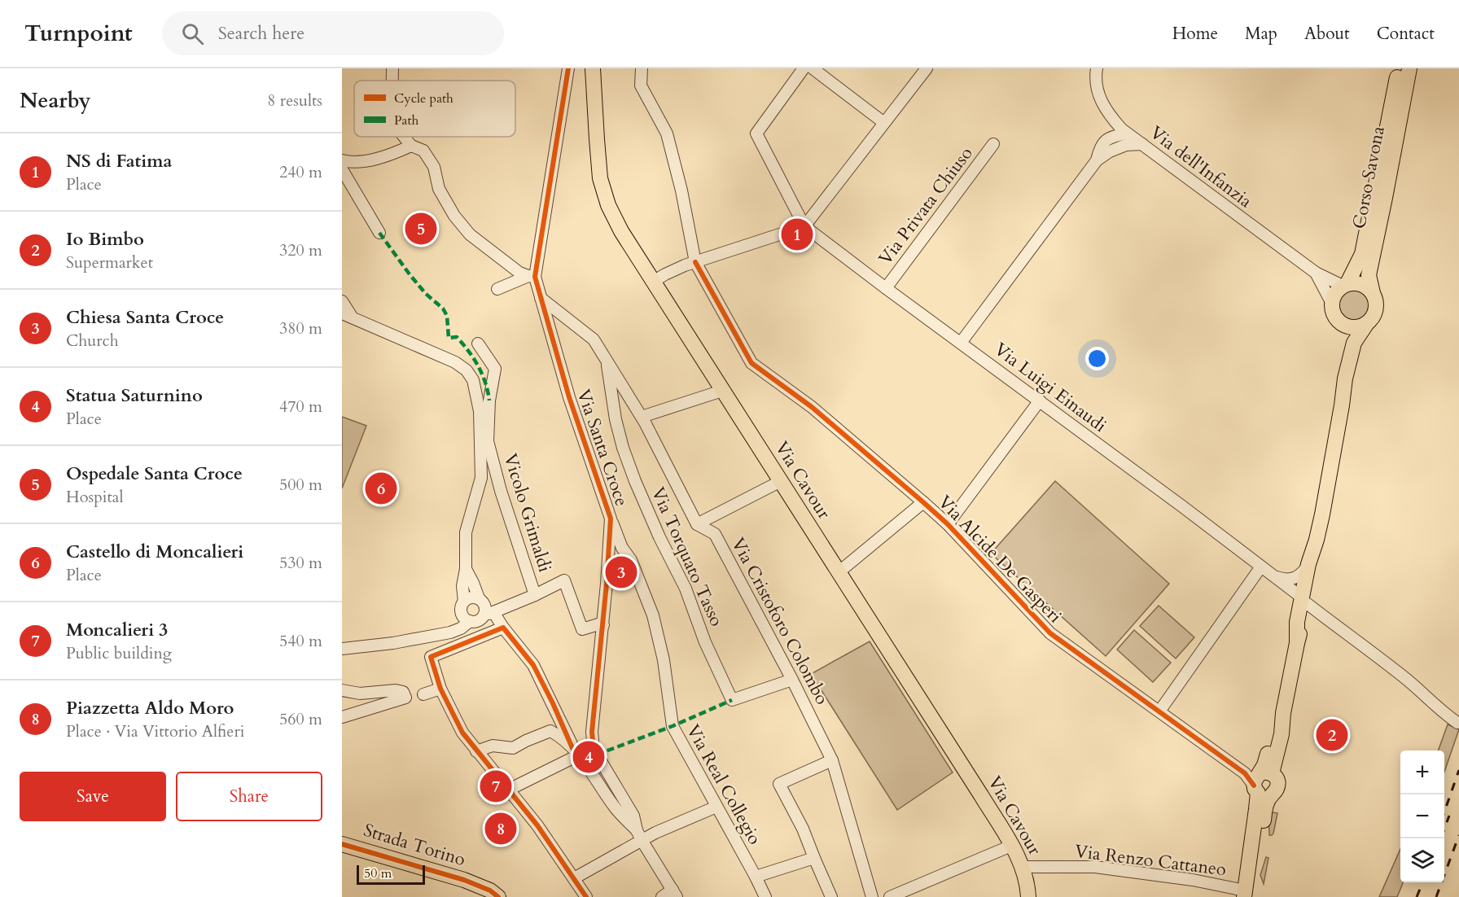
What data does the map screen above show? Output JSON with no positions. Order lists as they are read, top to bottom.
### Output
{
  "streets": {
    "main road": ["Corso Savona", "Via Cavour", "Strada Torino"],
    "street": [
      "Via dell'Infanzia",
      "Via Privata Chiuso",
      "Via Luigi Einaudi",
      "Via Santa Croce",
      "Vicolo Grimaldi",
      "Via Torquato Tasso",
      "Via Alcide De Gasperi",
      "Via Cristoforo Colombo",
      "Via Real Collegio",
      "Via Renzo Cattaneo"
    ]
  },
  "crossings": [
    ["Via dell'Infanzia", "Corso Savona"],
    ["Via Privata Chiuso", "Via Luigi Einaudi"],
    ["Via Santa Croce", "Via Real Collegio"],
    ["Via Cavour", "Via Renzo Cattaneo"],
    ["Via Torquato Tasso", "Via Cristoforo Colombo"]
  ],
  "legend": ["Cycle path", "Path"],
  "scale_bar": "50 m",
  "page": {
    "header": "Turnpoint",
    "search": "Search here",
    "nav": [
      "Home",
      "Map",
      "About",
      "Contact"
    ],
    "heading": ["Nearby", "8 results"],
    "list": [
      {
        "mark": "1",
        "name": "NS di Fatima",
        "note": "Place",
        "value": "240 m"
      },
      {
        "mark": "2",
        "name": "Io Bimbo",
        "note": "Supermarket",
        "value": "320 m"
      },
      {
        "mark": "3",
        "name": "Chiesa Santa Croce",
        "note": "Church",
        "value": "380 m"
      },
      {
        "mark": "4",
        "name": "Statua Saturnino",
        "note": "Place",
        "value": "470 m"
      },
      {
        "mark": "5",
        "name": "Ospedale Santa Croce",
        "note": "Hospital",
        "value": "500 m"
      },
      {
        "mark": "6",
        "name": "Castello di Moncalieri",
        "note": "Place",
        "value": "530 m"
      },
      {
        "mark": "7",
        "name": "Moncalieri 3",
        "note": "Public building",
        "value": "540 m"
      },
      {
        "mark": "8",
        "name": "Piazzetta Aldo Moro",
        "note": "Place · Via Vittorio Alfieri",
        "value": "560 m"
      }
    ],
    "pins": [
      "5",
      "1",
      "6",
      "3",
      "2",
      "4",
      "7",
      "8"
    ],
    "map_buttons": ["+", "−"],
    "buttons": ["Save", "Share"],
    "scale": "50 m"
  }
}
